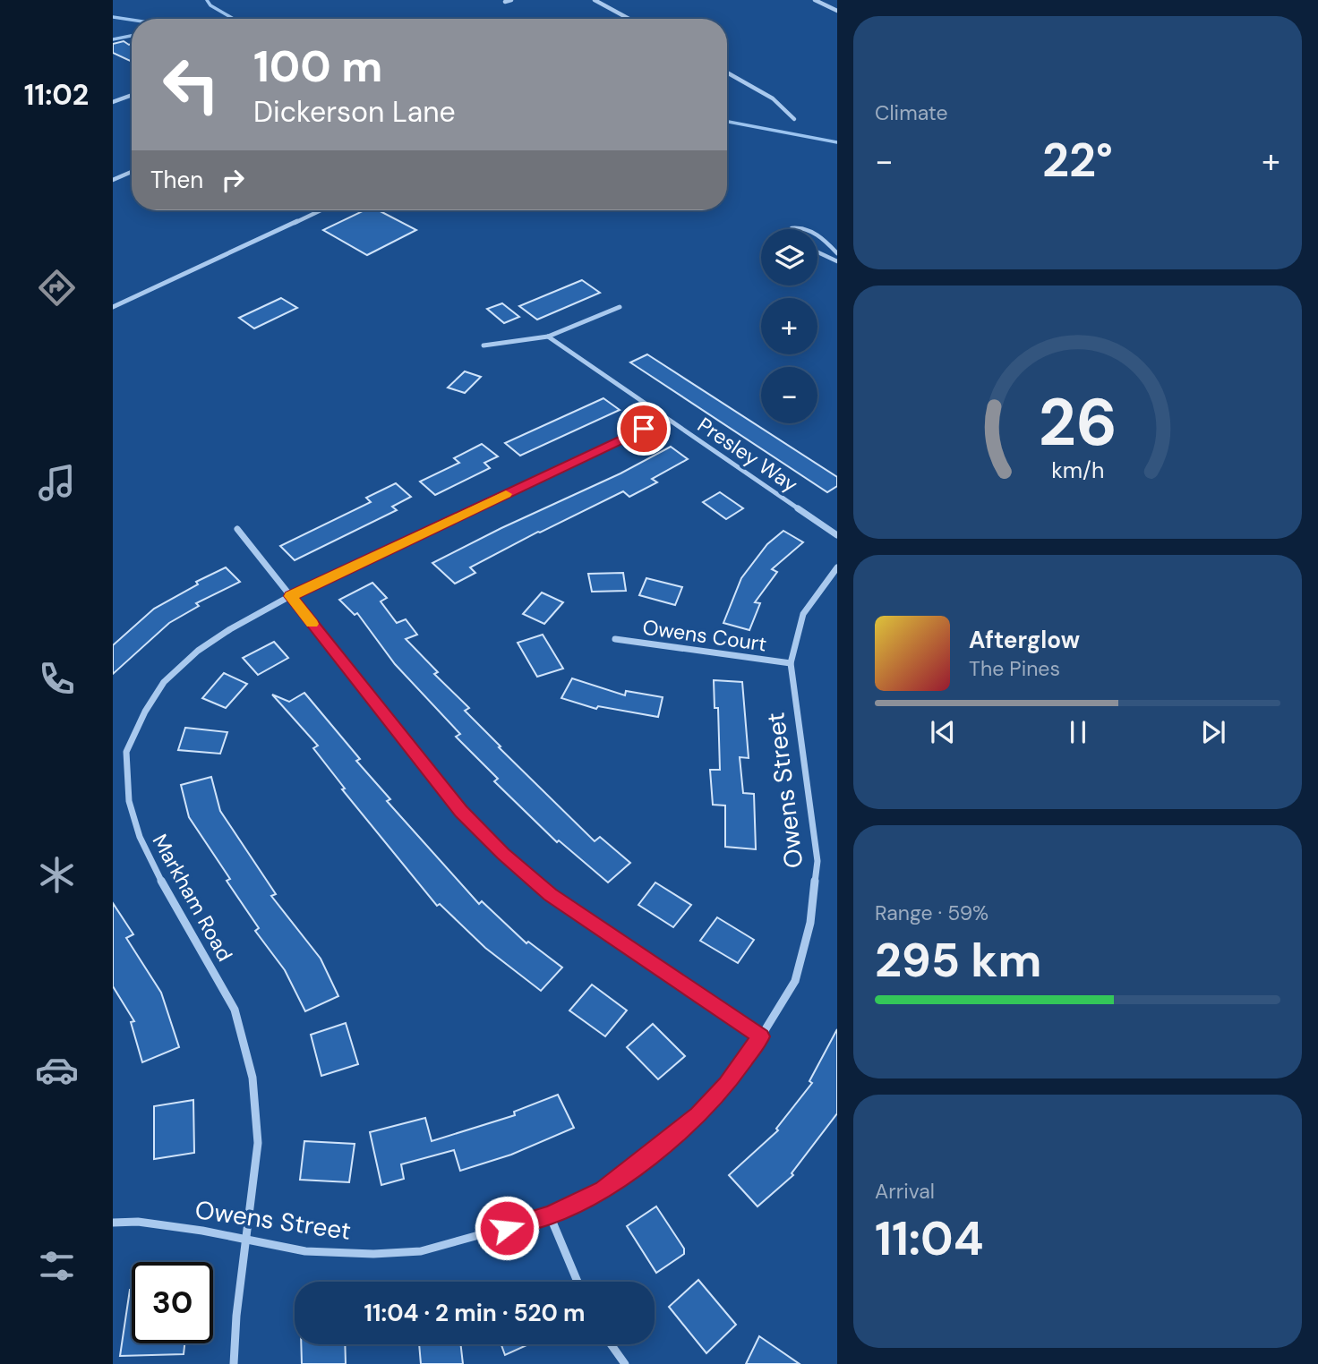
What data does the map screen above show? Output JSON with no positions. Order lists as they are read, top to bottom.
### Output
{
  "streets": {
    "street": [
      "Presley Way",
      "Owens Court",
      "Owens Street",
      "Markham Road"
    ]
  },
  "crossings": [
    ["Presley Way", "Markham Road"],
    ["Owens Court", "Owens Street"],
    ["Owens Street", "Markham Road"]
  ],
  "page": {
    "tabs": "11:02",
    "tile": [
      "Climate",
      ["Range · 59%", "295 km"],
      ["Arrival", "11:04"]
    ],
    "turn": ["100 m", "Dickerson Lane"],
    "heat": ["−", "22°", "+"],
    "then": "Then",
    "map_buttons": ["+", "−"],
    "song": ["Afterglow", "The Pines"],
    "limit": "30",
    "trip": "11:04 · 2 min · 520 m",
    "gauge": ["26", "km/h"]
  }
}
